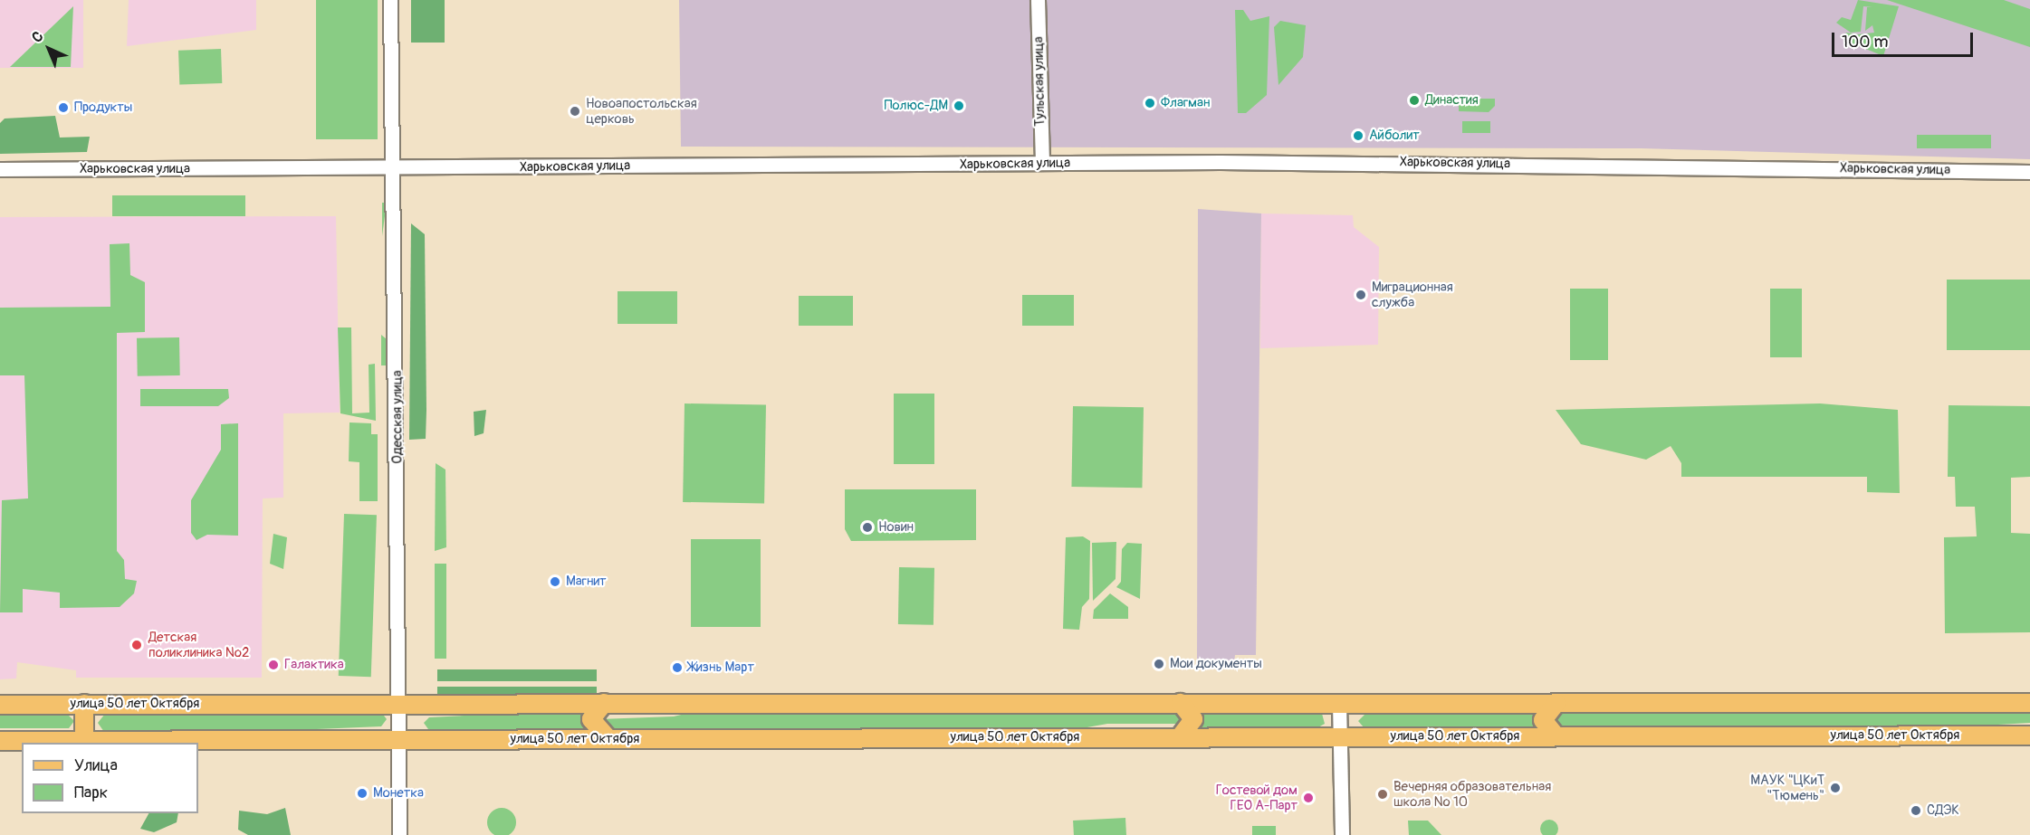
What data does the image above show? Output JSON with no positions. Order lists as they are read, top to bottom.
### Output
{
  "streets": {
    "main road": ["улица 50 лет Октября"],
    "street": ["Тульская улица", "Харьковская улица", "Одесская улица"]
  },
  "crossings": [
    ["Тульская улица", "Харьковская улица"],
    ["Харьковская улица", "Одесская улица"],
    ["Одесская улица", "улица 50 лет Октября"]
  ],
  "places": [
    "Династия",
    "Флагман",
    "Полюс-ДМ",
    "Продукты",
    "Новоапостольская церковь",
    "Айболит",
    "Миграционная служба",
    "Новин",
    "Магнит",
    "Детская поликлиника №2",
    "Мои документы",
    "Галактика",
    "Жизнь Март",
    "МАУК \"ЦКиТ \"Тюмень\"",
    "Монетка",
    "Вечерняя образовательная школа № 10",
    "Гостевой дом ГЕО А-Парт",
    "СДЭК"
  ],
  "legend": ["Улица", "Парк"],
  "scale_bar": "100 m",
  "north": "top left"
}
